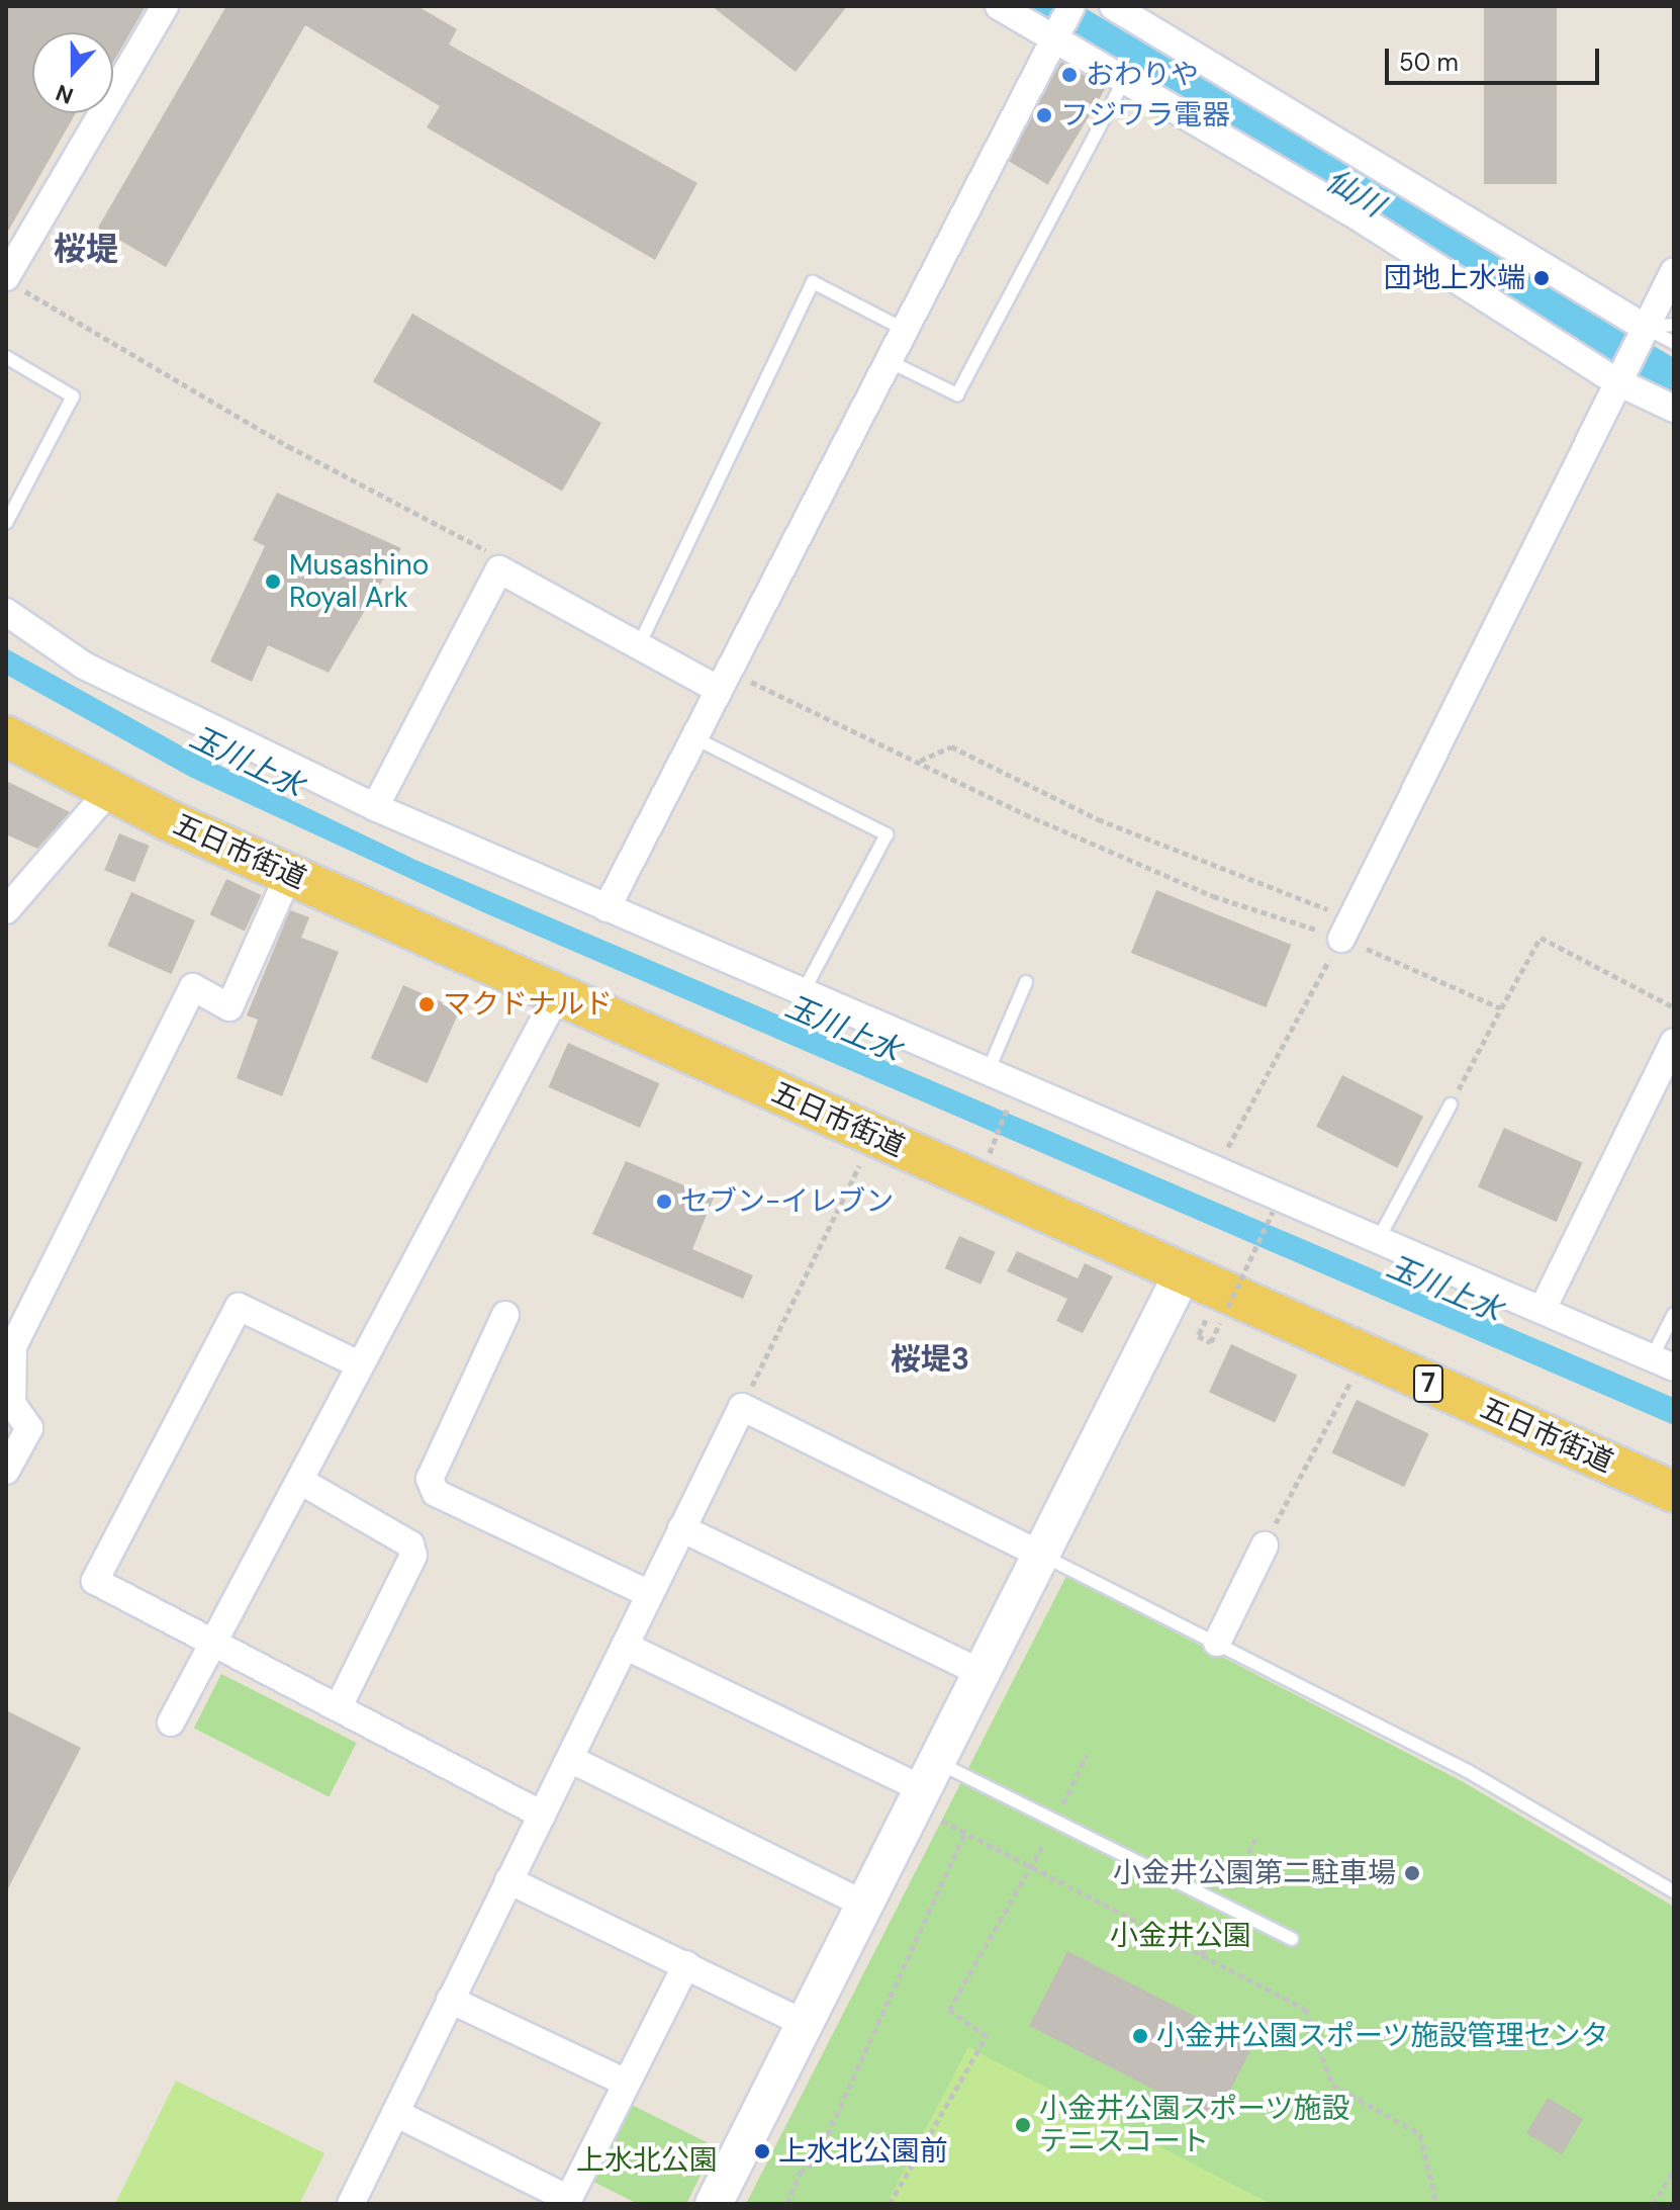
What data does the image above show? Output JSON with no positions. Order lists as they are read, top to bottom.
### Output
{
  "streets": {
    "main road": ["五日市街道", "7"]
  },
  "districts": ["桜堤", "桜堤3"],
  "water": ["仙川", "玉川上水"],
  "parks": ["小金井公園", "上水北公園"],
  "places": [
    "おわりや",
    "フジワラ電器",
    "団地上水端",
    "Musashino Royal Ark",
    "マクドナルド",
    "セブン-イレブン",
    "小金井公園第二駐車場",
    "小金井公園スポーツ施設管理センタ",
    "小金井公園スポーツ施設 テニスコート",
    "上水北公園前"
  ],
  "scale_bar": "50 m",
  "north": "bottom"
}
